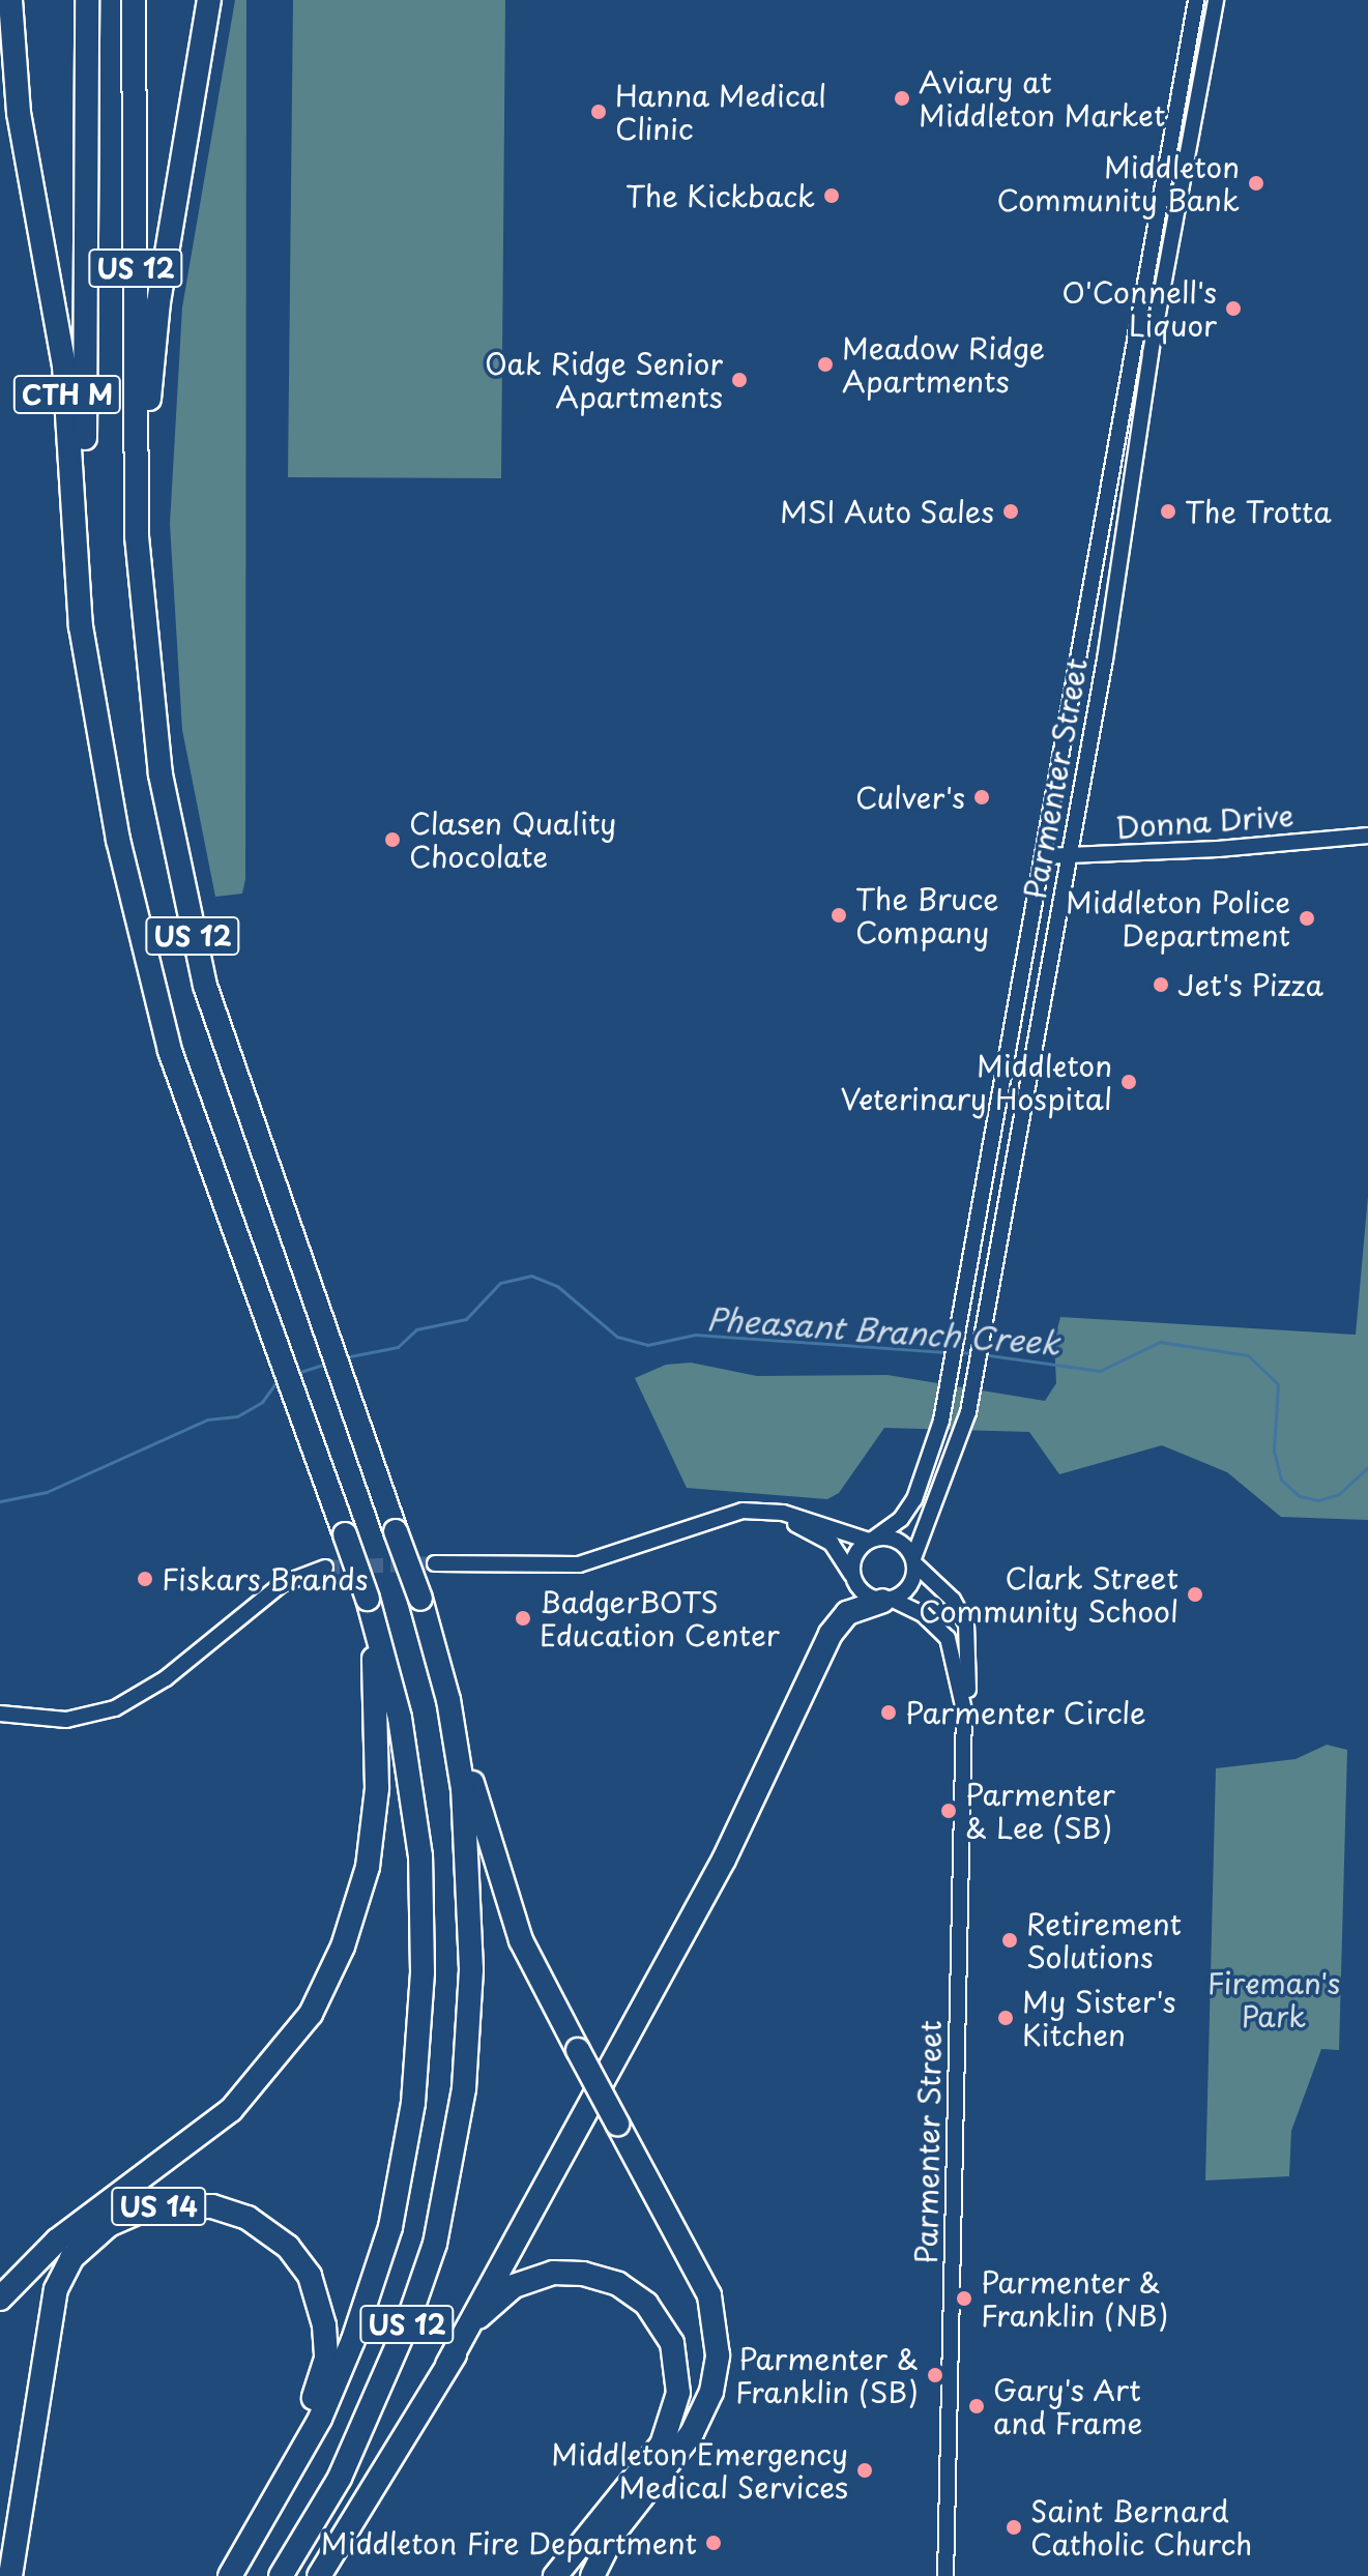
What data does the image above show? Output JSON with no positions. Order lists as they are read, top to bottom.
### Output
{
  "streets": {
    "highway": ["US 12", "CTH M", "US 14"],
    "street": ["Parmenter Street", "Donna Drive"]
  },
  "crossings": [
    ["US 12", "CTH M"],
    ["US 12", "US 14"],
    ["Parmenter Street", "Donna Drive"]
  ],
  "water": ["Pheasant Branch Creek"],
  "parks": ["Fireman's Park"],
  "places": [
    "Aviary at Middleton Market",
    "Hanna Medical Clinic",
    "Middleton Community Bank",
    "The Kickback",
    "O'Connell's Liquor",
    "Meadow Ridge Apartments",
    "Oak Ridge Senior Apartments",
    "MSI Auto Sales",
    "The Trotta",
    "Culver's",
    "Clasen Quality Chocolate",
    "The Bruce Company",
    "Middleton Police Department",
    "Jet's Pizza",
    "Middleton Veterinary Hospital",
    "Fiskars Brands",
    "Clark Street Community School",
    "BadgerBOTS Education Center",
    "Parmenter Circle",
    "Parmenter & Lee (SB)",
    "Retirement Solutions",
    "My Sister's Kitchen",
    "Parmenter & Franklin (NB)",
    "Parmenter & Franklin (SB)",
    "Gary's Art and Frame",
    "Middleton Emergency Medical Services",
    "Saint Bernard Catholic Church",
    "Middleton Fire Department"
  ]
}
